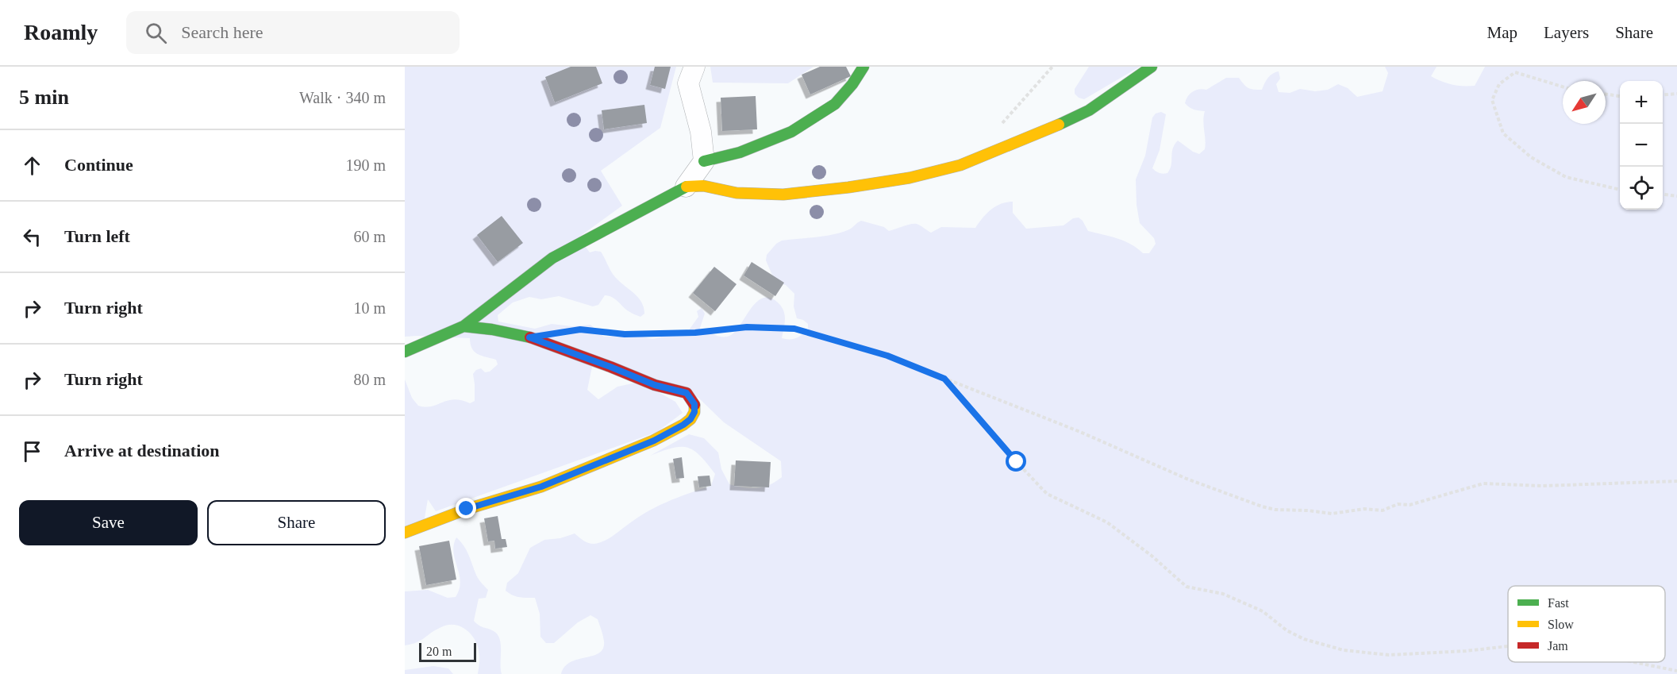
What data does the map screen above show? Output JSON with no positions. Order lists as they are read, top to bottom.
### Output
{
  "legend": ["Fast", "Slow", "Jam"],
  "scale_bar": "20 m",
  "north": "bottom left",
  "page": {
    "header": "Roamly",
    "search": "Search here",
    "nav": ["Map", "Layers", "Share"],
    "heading": ["5 min", "Walk · 340 m"],
    "map_buttons": ["+", "−"],
    "list": [
      ["Continue", "190 m"],
      ["Turn left", "60 m"],
      ["Turn right", "10 m"],
      ["Turn right", "80 m"],
      "Arrive at destination"
    ],
    "buttons": ["Save", "Share"],
    "scale": "20 m"
  }
}
